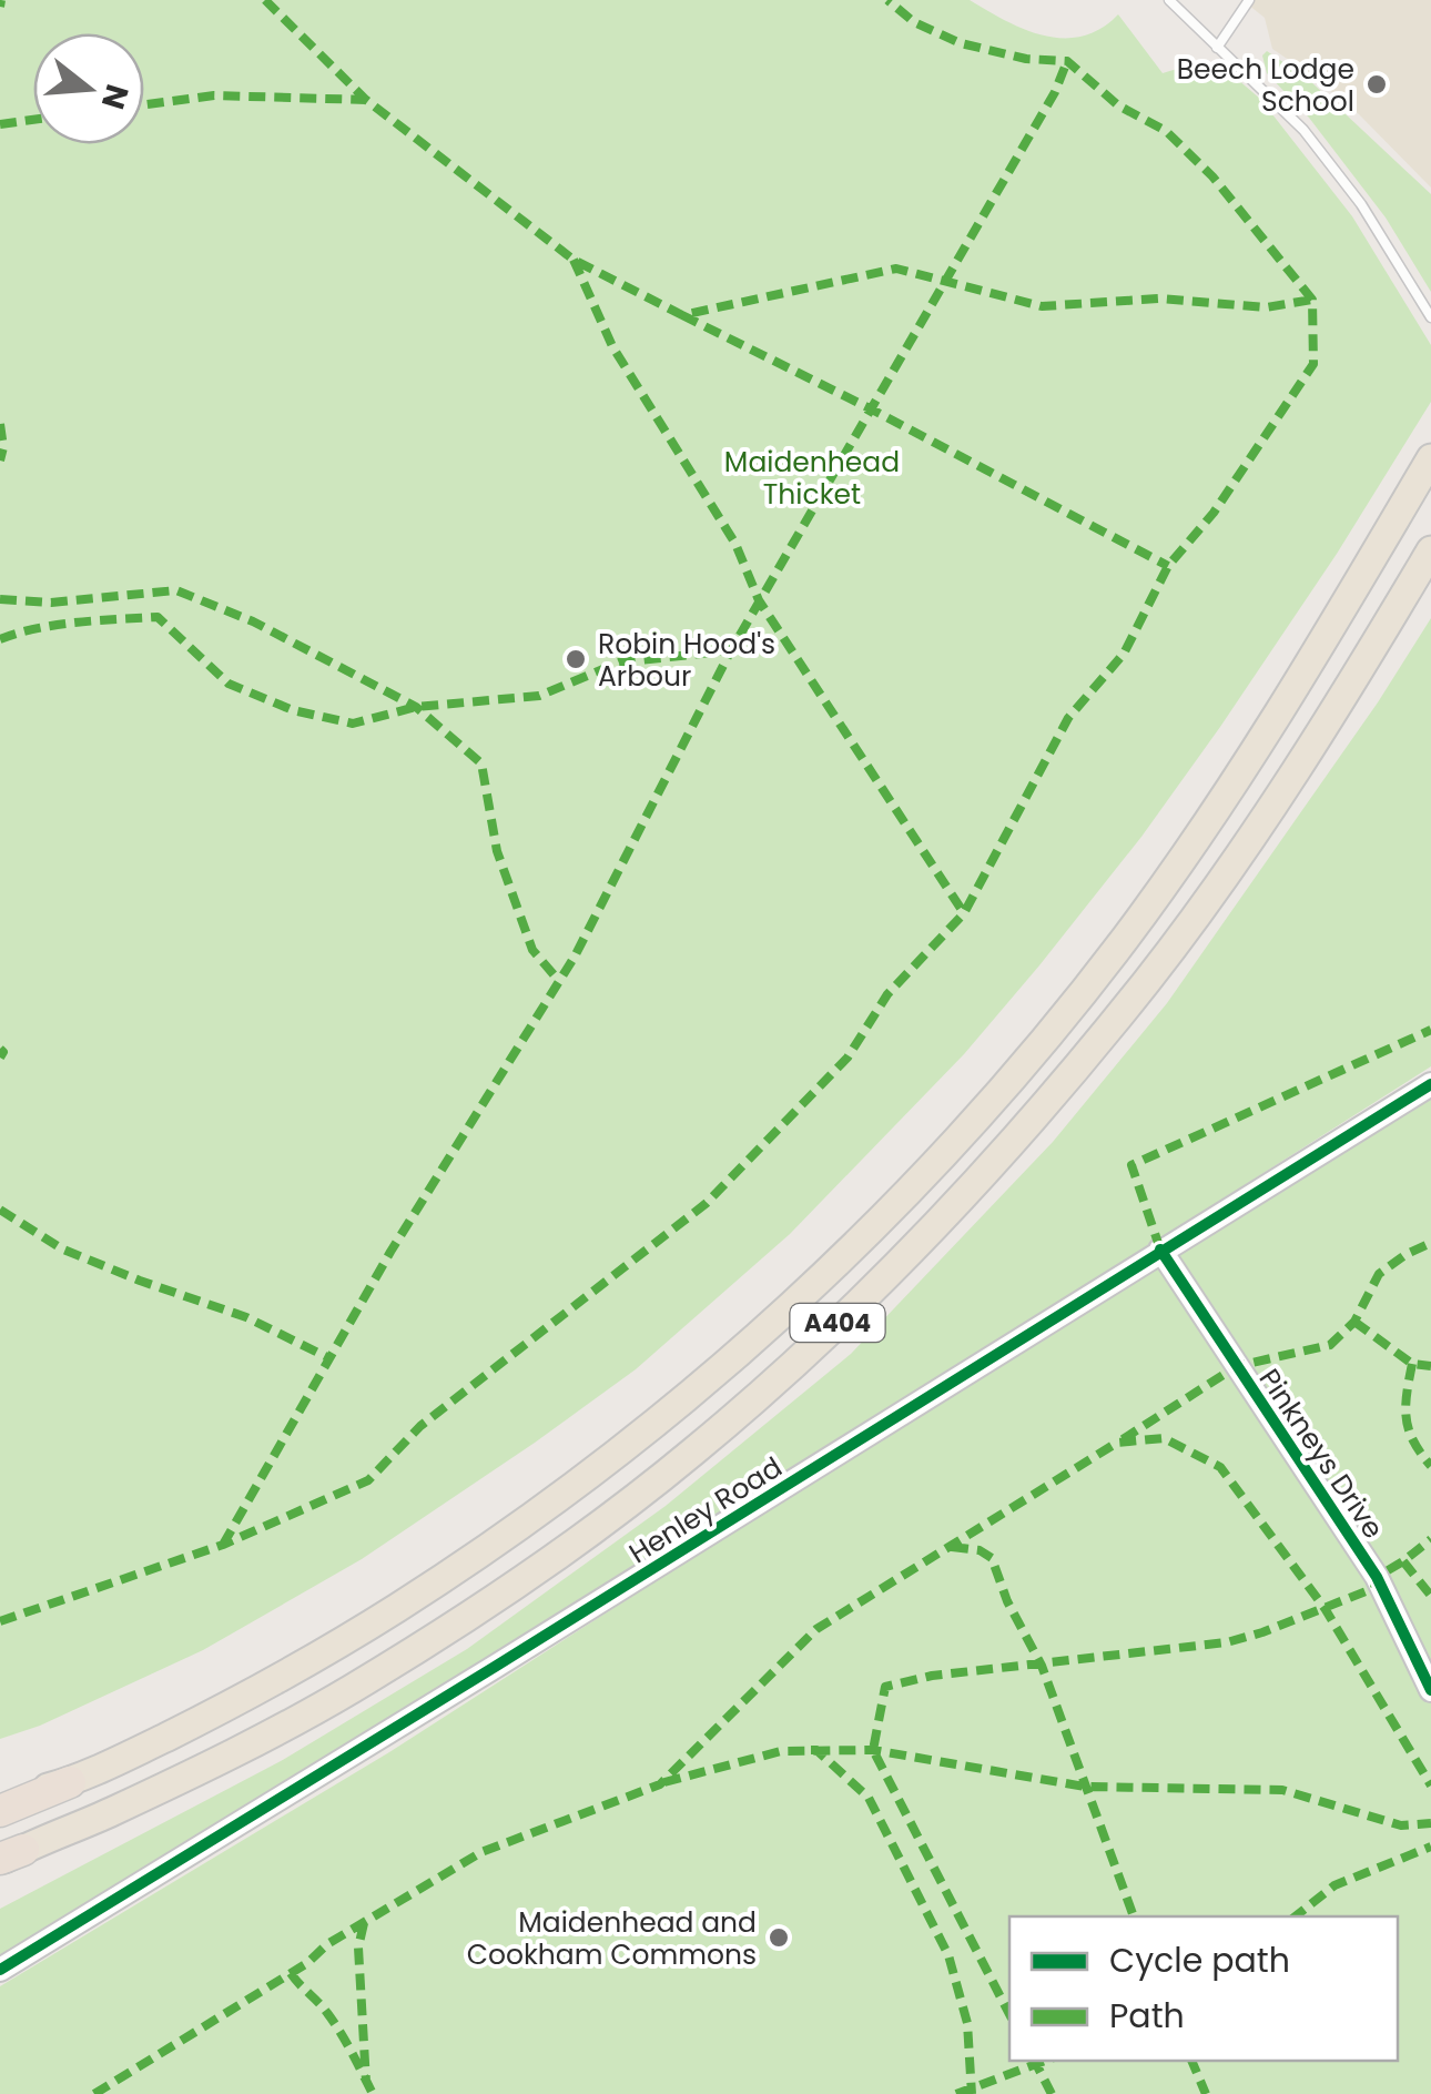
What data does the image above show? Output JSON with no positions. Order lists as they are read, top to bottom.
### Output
{
  "streets": {
    "highway": ["A404"],
    "street": ["Pinkneys Drive", "Henley Road"]
  },
  "crossings": [
    ["Pinkneys Drive", "Henley Road"]
  ],
  "parks": ["Maidenhead Thicket"],
  "places": ["Beech Lodge School", "Robin Hood's Arbour", "Maidenhead and Cookham Commons"],
  "legend": ["Cycle path", "Path"],
  "north": "right"
}
